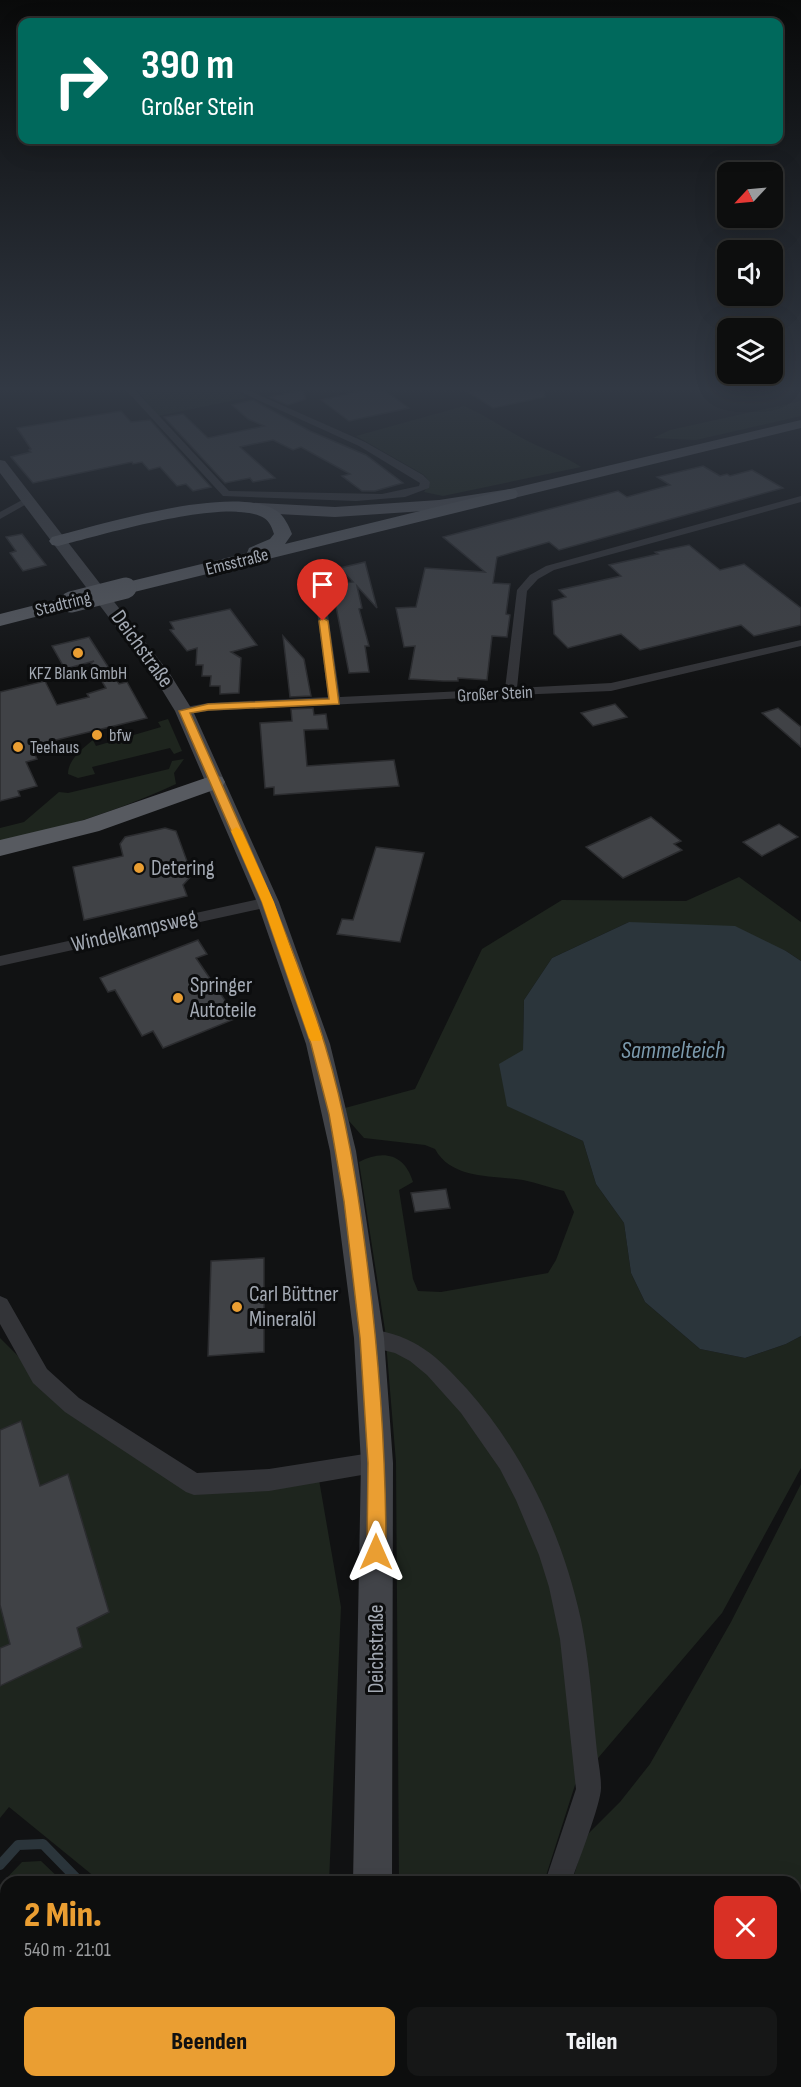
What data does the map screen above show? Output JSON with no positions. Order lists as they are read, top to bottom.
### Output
{
  "streets": {
    "highway": ["Emsstraße", "Stadtring"],
    "main road": ["Deichstraße"],
    "street": ["Großer Stein", "Windelkampsweg"]
  },
  "crossings": [
    ["Emsstraße", "Stadtring"],
    ["Deichstraße", "Großer Stein"],
    ["Deichstraße", "Windelkampsweg"]
  ],
  "water": ["Sammelteich"],
  "places": [
    "KFZ Blank GmbH",
    "bfw",
    "Teehaus",
    "Detering",
    "Springer Autoteile",
    "Carl Büttner Mineralöl"
  ],
  "north": "bottom left",
  "page": {
    "turn": ["390 m", "Großer Stein"],
    "heading": ["2 Min.", "540 m · 21:01"],
    "buttons": ["Beenden", "Teilen"]
  }
}
